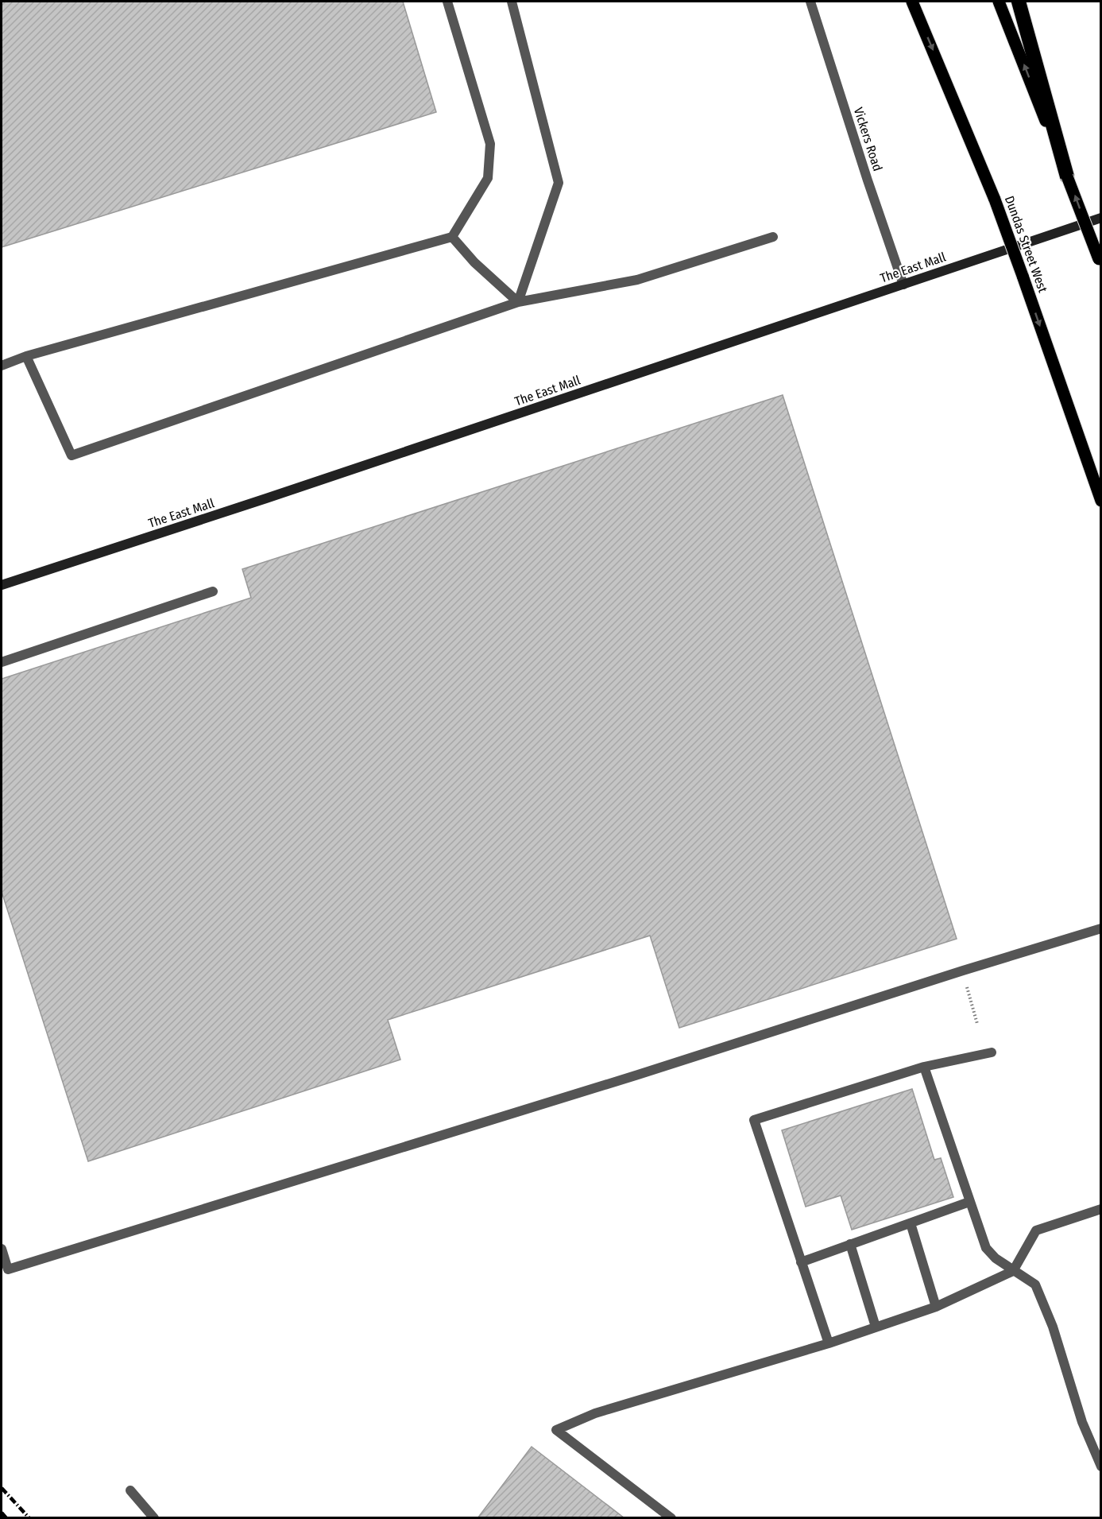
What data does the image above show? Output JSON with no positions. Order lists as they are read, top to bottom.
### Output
{
  "streets": {
    "main road": ["Dundas Street West", "The East Mall"],
    "street": ["Vickers Road"]
  },
  "crossings": [
    ["Vickers Road", "The East Mall"]
  ]
}
